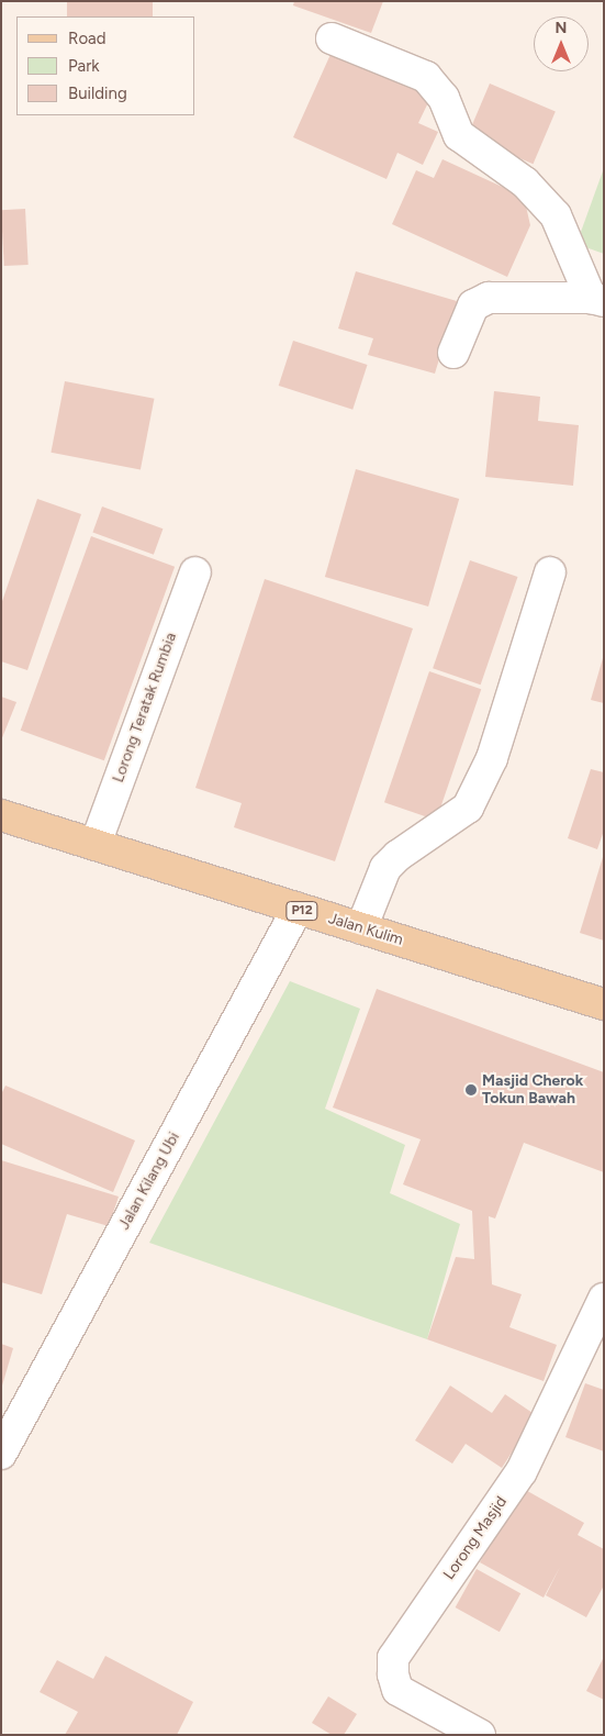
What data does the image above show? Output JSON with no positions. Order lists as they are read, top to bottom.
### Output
{
  "streets": {
    "main road": ["P12", "Jalan Kulim"],
    "street": ["Lorong Teratak Rumbia", "Jalan Kilang Ubi", "Lorong Masjid"]
  },
  "crossings": [
    ["Lorong Teratak Rumbia", "Jalan Kulim"],
    ["Jalan Kulim", "Jalan Kilang Ubi"]
  ],
  "places": ["Masjid Cherok Tokun Bawah"],
  "legend": ["Road", "Park", "Building"],
  "north": "top"
}
